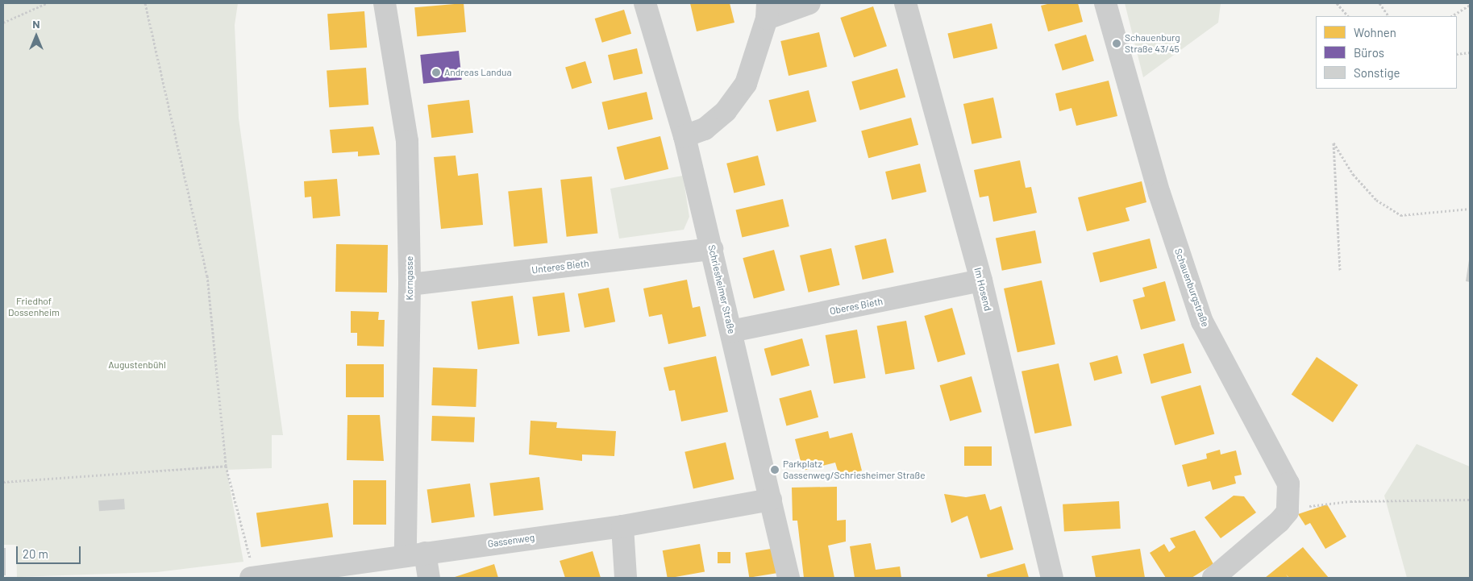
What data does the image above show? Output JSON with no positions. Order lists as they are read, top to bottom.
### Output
{
  "streets": {
    "street": [
      "Unteres Bieth",
      "Korngasse",
      "Schauenburgstraße",
      "Schriesheimer Straße",
      "Im Hosend",
      "Oberes Bieth",
      "Gassenweg"
    ]
  },
  "crossings": [
    ["Unteres Bieth", "Korngasse"],
    ["Unteres Bieth", "Schriesheimer Straße"],
    ["Korngasse", "Gassenweg"],
    ["Schriesheimer Straße", "Oberes Bieth"],
    ["Schriesheimer Straße", "Gassenweg"],
    ["Im Hosend", "Oberes Bieth"]
  ],
  "parks": ["Friedhof Dossenheim", "Augustenbühl"],
  "places": ["Schauenburg Straße 43/45", "Andreas Landua", "Parkplatz Gassenweg/Schriesheimer Straße"],
  "legend": ["Wohnen", "Büros", "Sonstige"],
  "scale_bar": "20 m",
  "north": "top"
}
